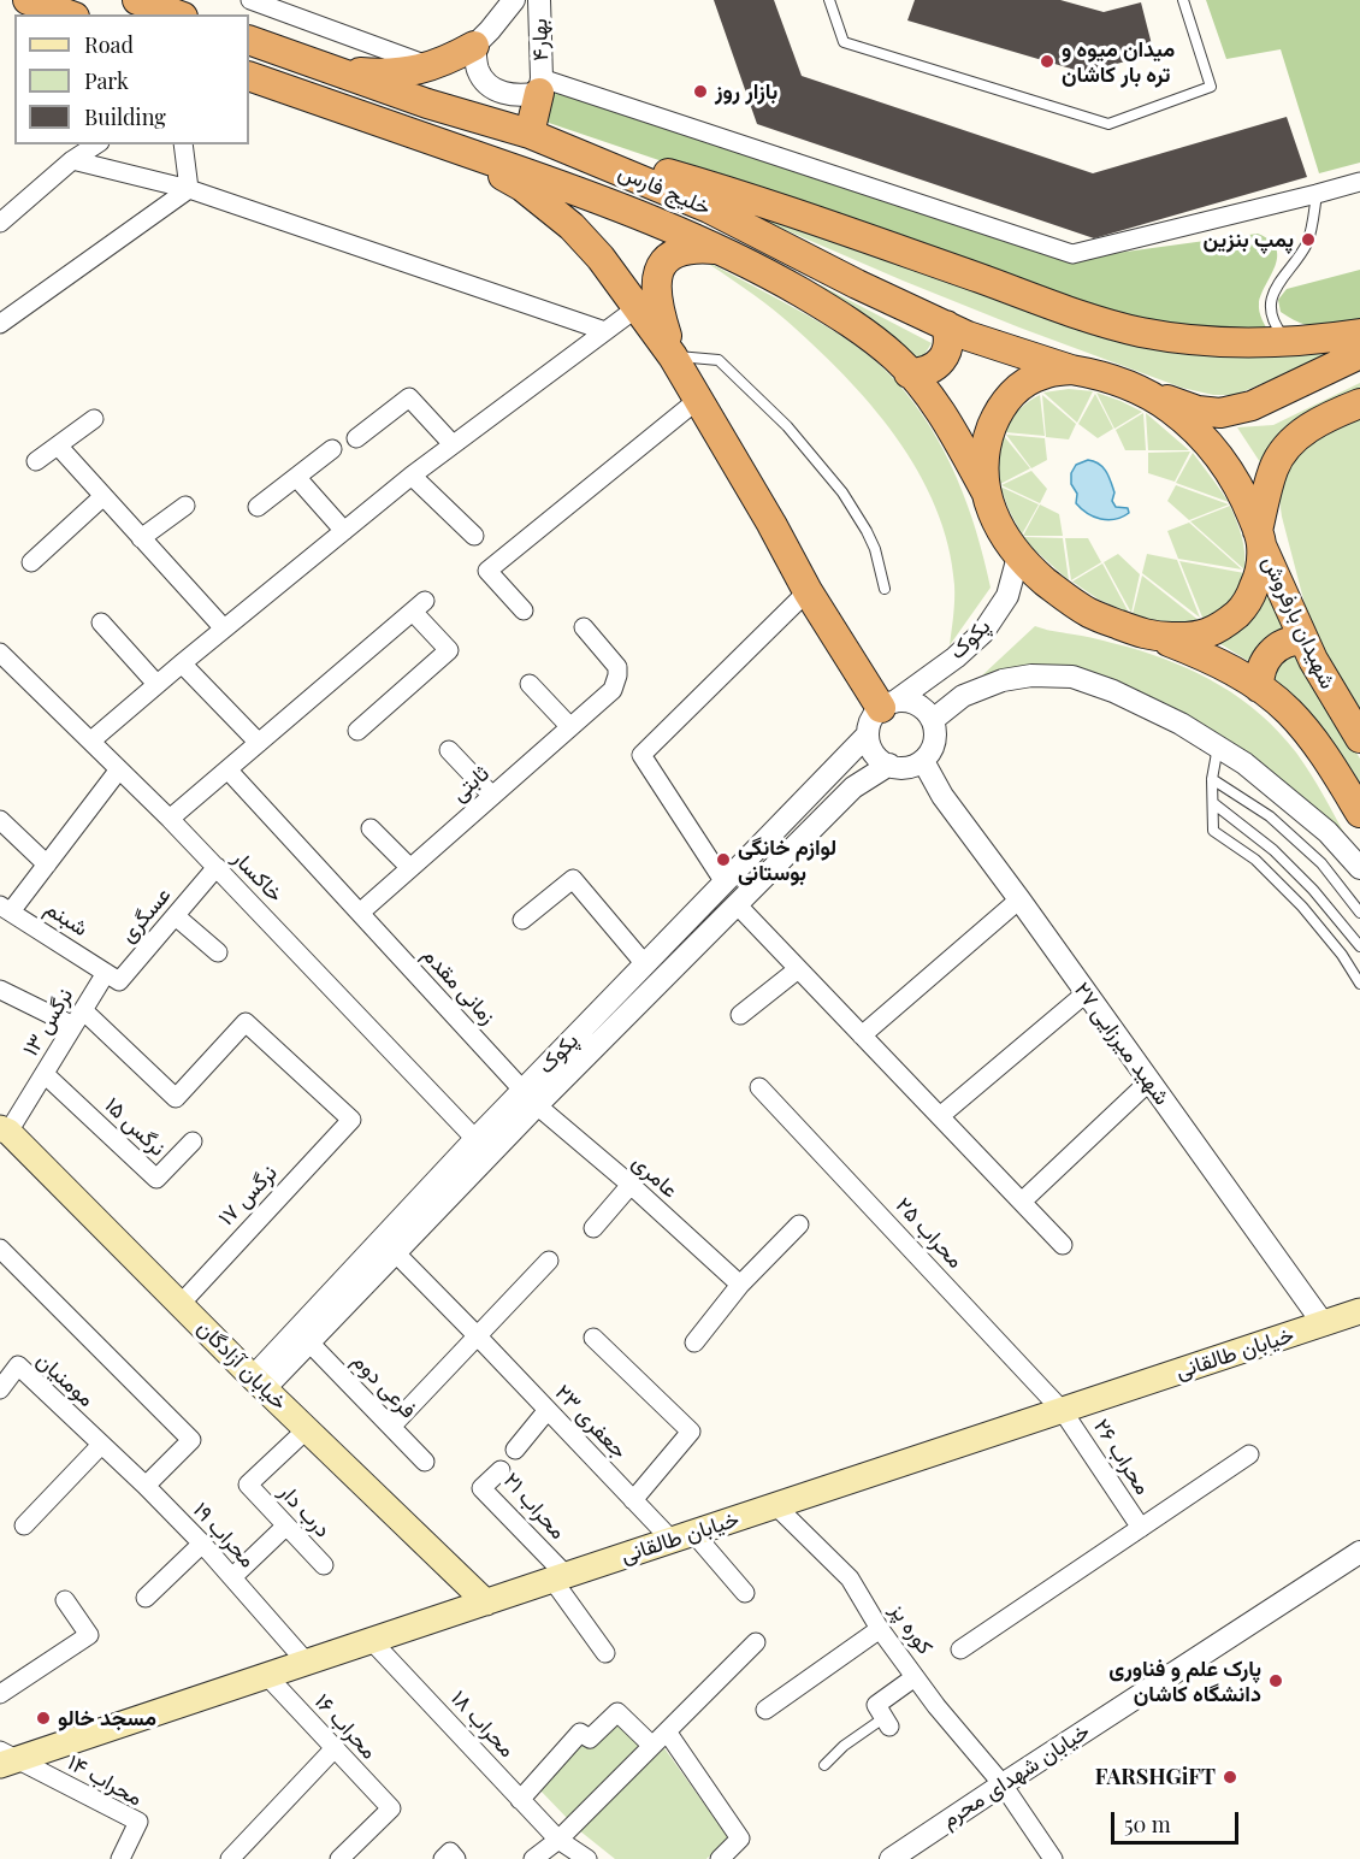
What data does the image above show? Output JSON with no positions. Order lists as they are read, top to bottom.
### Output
{
  "streets": {
    "highway": ["خلیج فارس", "شهیدان بارفروش"],
    "main road": ["خیابان طالقانی", "خیابان آزادگان"],
    "street": [
      "بهار۴",
      "پکوک",
      "ثابتی",
      "خاکسار",
      "عسگری",
      "شبنم",
      "زمانی مقدم",
      "نرگس ۱۳",
      "شهید میرزایی ۲۷",
      "نرگس ۱۵",
      "عامری",
      "نرگس ۱۷",
      "محراب ۲۵",
      "مومنیان",
      "فرعی دوم",
      "جعفری ۲۳",
      "محراب ۲۶",
      "محراب ۲۱",
      "درب دار",
      "محراب ۱۹",
      "کوره پز",
      "محراب ۱۸",
      "محراب ۱۶",
      "خیابان شهدای محرم",
      "محراب ۱۴"
    ]
  },
  "crossings": [
    ["خلیج فارس", "شهیدان بارفروش"],
    ["پکوک", "خاکسار"],
    ["پکوک", "زمانی مقدم"],
    ["پکوک", "شهید میرزایی ۲۷"],
    ["پکوک", "عامری"],
    ["پکوک", "خیابان آزادگان"],
    ["پکوک", "فرعی دوم"],
    ["پکوک", "جعفری ۲۳"],
    ["ثابتی", "زمانی مقدم"],
    ["خاکسار", "عسگری"],
    ["عسگری", "شبنم"],
    ["عسگری", "نرگس ۱۳"],
    ["شبنم", "نرگس ۱۳"],
    ["زمانی مقدم", "عامری"],
    ["نرگس ۱۳", "نرگس ۱۵"],
    ["نرگس ۱۳", "نرگس ۱۷"],
    ["نرگس ۱۳", "خیابان آزادگان"],
    ["شهید میرزایی ۲۷", "خیابان طالقانی"],
    ["نرگس ۱۷", "خیابان آزادگان"],
    ["محراب ۲۵", "خیابان طالقانی"],
    ["محراب ۲۵", "محراب ۲۶"],
    ["خیابان طالقانی", "خیابان آزادگان"],
    ["خیابان طالقانی", "جعفری ۲۳"],
    ["خیابان طالقانی", "محراب ۲۶"],
    ["خیابان طالقانی", "محراب ۲۱"],
    ["خیابان طالقانی", "محراب ۱۹"],
    ["خیابان طالقانی", "کوره پز"],
    ["خیابان طالقانی", "محراب ۱۸"],
    ["خیابان طالقانی", "محراب ۱۶"],
    ["خیابان طالقانی", "محراب ۱۴"],
    ["خیابان آزادگان", "درب دار"],
    ["مومنیان", "محراب ۱۹"],
    ["کوره پز", "خیابان شهدای محرم"]
  ],
  "places": [
    "میدان میوه و تره بار کاشان",
    "بازار روز",
    "پمپ بنزین",
    "لوازم خانگی بوستانی",
    "پارک علم و فناوری دانشگاه کاشان",
    "مسجد خالو",
    "FARSHGiFT"
  ],
  "legend": ["Road", "Park", "Building"],
  "scale_bar": "50 m"
}
